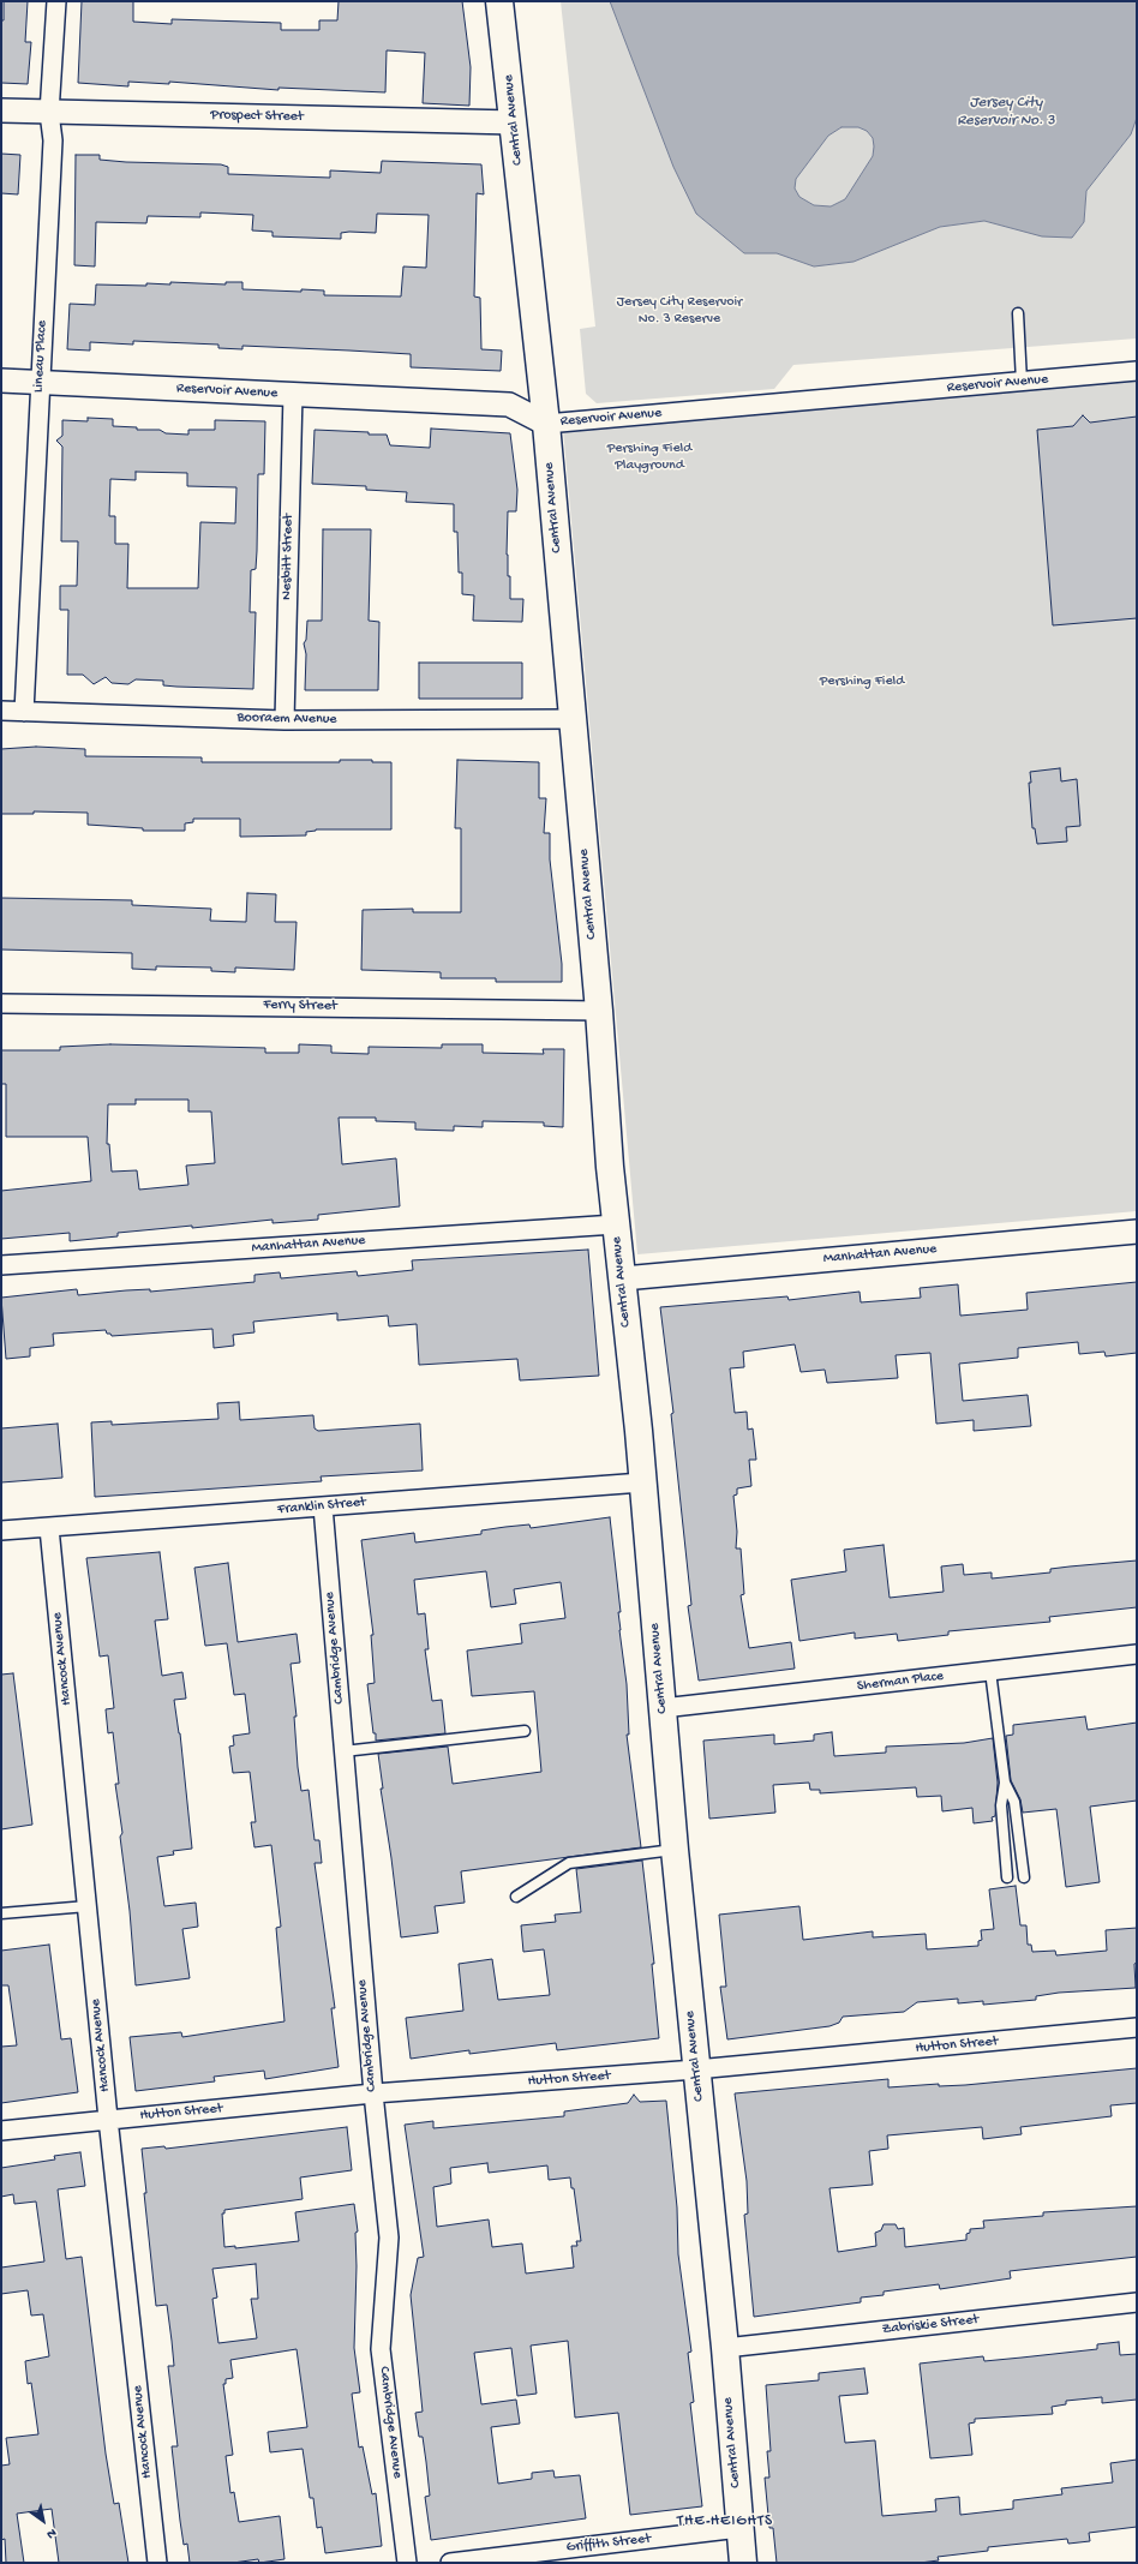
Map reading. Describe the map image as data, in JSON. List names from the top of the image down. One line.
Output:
{"streets":{"main road":["Central Avenue"],"street":["Prospect Street","Lineau Place","Reservoir Avenue","Nesbitt Street","Booraem Avenue","Ferry Street","Manhattan Avenue","Franklin Street","Cambridge Avenue","Hancock Avenue","Sherman Place","Hutton Street","Zabriskie Street","Griffith Street"]},"crossings":[["Prospect Street","Central Avenue"],["Prospect Street","Lineau Place"],["Central Avenue","Reservoir Avenue"],["Central Avenue","Booraem Avenue"],["Central Avenue","Ferry Street"],["Central Avenue","Manhattan Avenue"],["Central Avenue","Franklin Street"],["Central Avenue","Sherman Place"],["Central Avenue","Hutton Street"],["Central Avenue","Zabriskie Street"],["Central Avenue","Griffith Street"],["Lineau Place","Reservoir Avenue"],["Lineau Place","Booraem Avenue"],["Reservoir Avenue","Nesbitt Street"],["Nesbitt Street","Booraem Avenue"],["Franklin Street","Cambridge Avenue"],["Franklin Street","Hancock Avenue"],["Cambridge Avenue","Hutton Street"],["Hancock Avenue","Hutton Street"]],"districts":["THE HEIGHTS"],"water":["Jersey City Reservoir No. 3"],"parks":["Jersey City Reservoir No. 3 Reserve","Pershing Field Playground","Pershing Field"],"north":"bottom right"}
